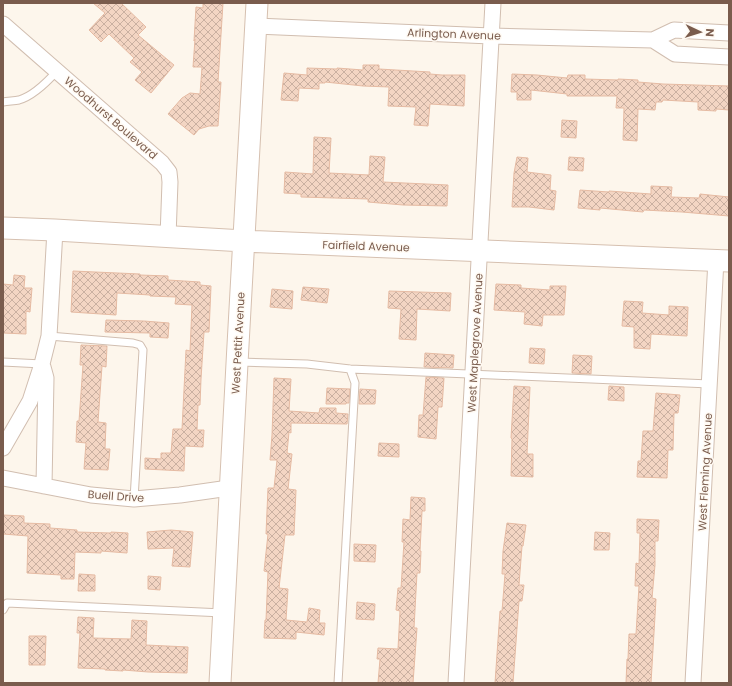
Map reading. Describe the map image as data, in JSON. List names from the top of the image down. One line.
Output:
{"streets":{"main road":["Fairfield Avenue","West Pettit Avenue"],"street":["Arlington Avenue","Woodhurst Boulevard","West Maplegrove Avenue","West Fleming Avenue","Buell Drive"]},"crossings":[["Arlington Avenue","West Pettit Avenue"],["Arlington Avenue","West Maplegrove Avenue"],["Woodhurst Boulevard","Fairfield Avenue"],["Fairfield Avenue","West Pettit Avenue"],["Fairfield Avenue","West Maplegrove Avenue"],["Fairfield Avenue","West Fleming Avenue"],["West Pettit Avenue","Buell Drive"]],"north":"right"}
